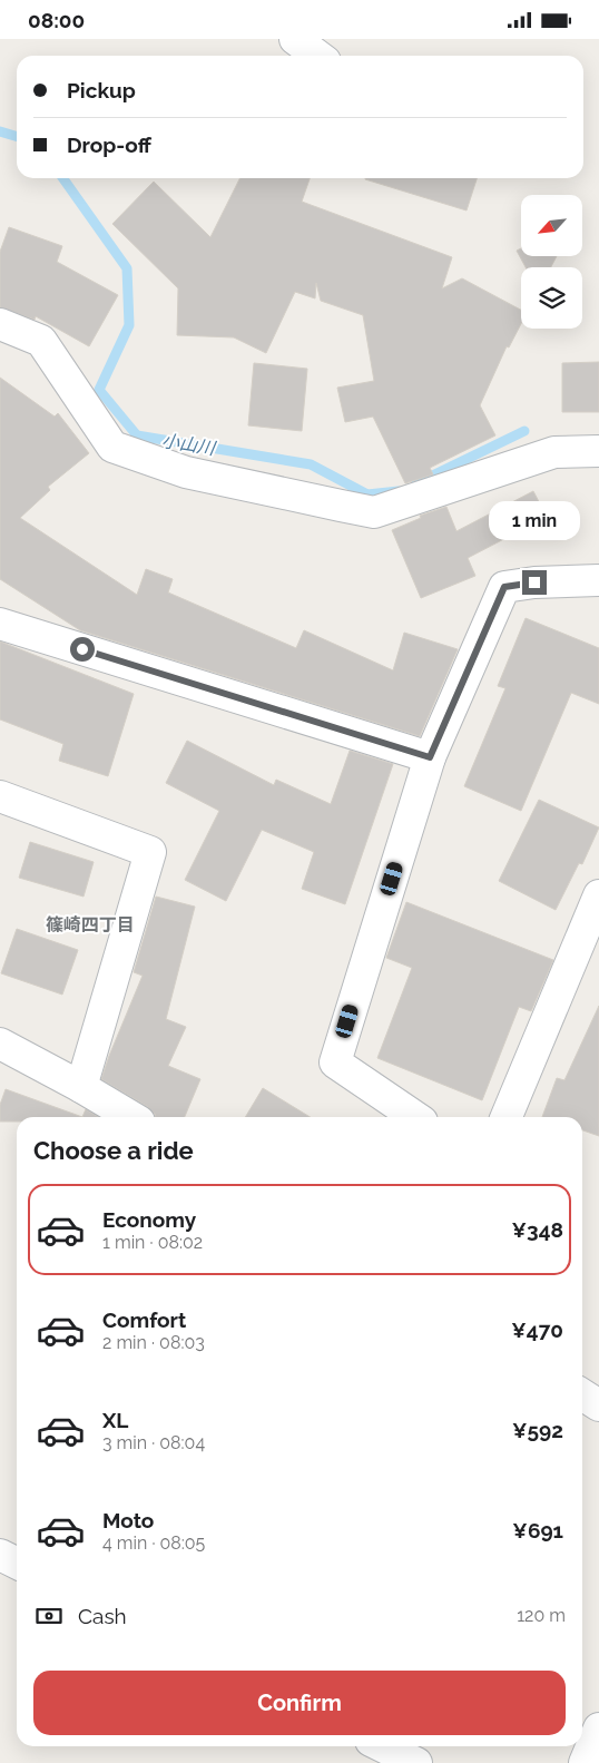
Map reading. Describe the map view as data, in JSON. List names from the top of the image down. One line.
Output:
{"districts":["篠崎四丁目"],"water":["小山川"],"north":"bottom left","page":{"status":"08:00","banner":["Pickup","Drop-off"],"bubble":"1 min","heading":"Choose a ride","list":[{"name":"Economy","note":"1 min · 08:02","value":"¥348"},{"name":"Comfort","note":"2 min · 08:03","value":"¥470"},{"name":"XL","note":"3 min · 08:04","value":"¥592"},{"name":"Moto","note":"4 min · 08:05","value":"¥691"}],"pay":["Cash","120 m"],"buttons":"Confirm"}}
